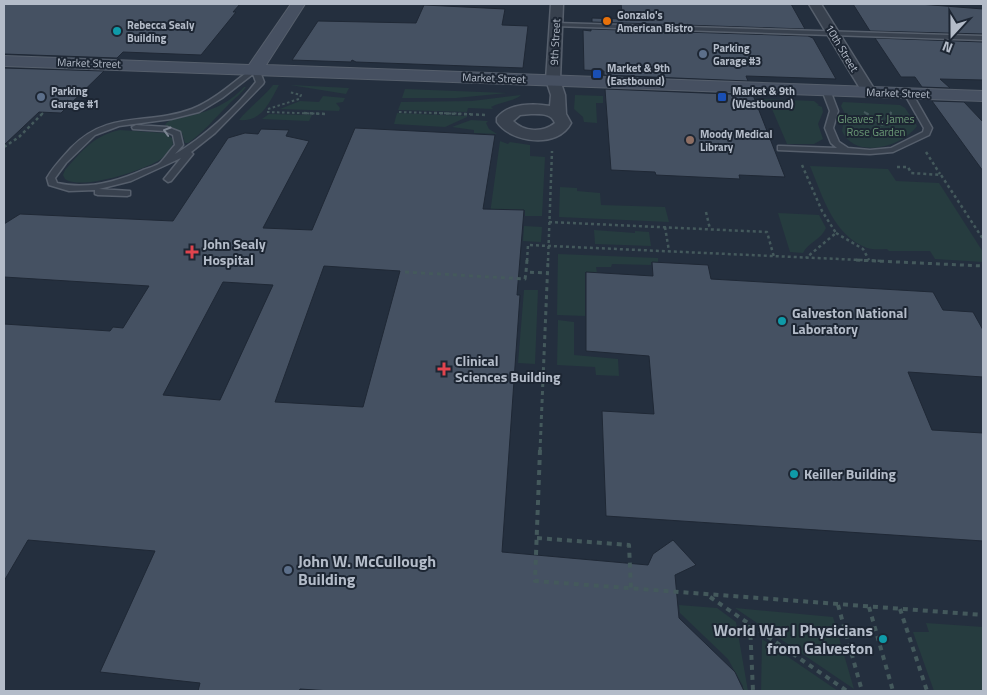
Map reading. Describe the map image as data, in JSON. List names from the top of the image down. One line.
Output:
{"streets":{"main road":["Market Street"],"street":["9th Street","10th Street"]},"crossings":[["9th Street","Market Street"],["10th Street","Market Street"]],"parks":["Gleaves T. James Rose Garden"],"places":{"other":["Gonzalo's American Bistro","Rebecca Sealy Building","Parking Garage #3","Parking Garage #1","Moody Medical Library","Galveston National Laboratory","Keiller Building","John W. McCullough Building","World War I Physicians from Galveston"],"transit":["Market & 9th (Eastbound)","Market & 9th (Westbound)"],"health":["John Sealy Hospital","Clinical Sciences Building"]},"north":"bottom"}
